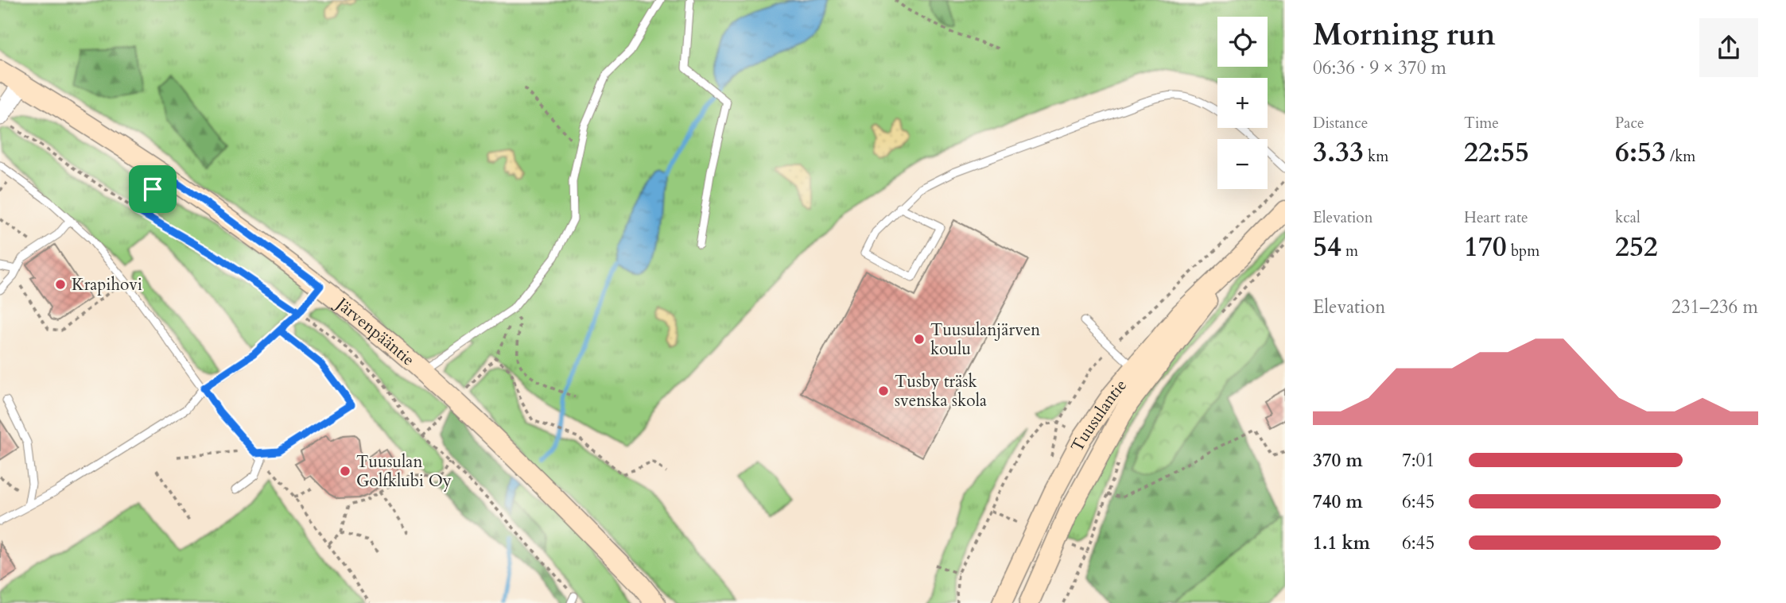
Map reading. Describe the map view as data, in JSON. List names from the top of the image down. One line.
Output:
{"streets":{"main road":["Järvenpääntie","Tuusulantie"]},"places":["Krapihovi","Tuusulanjärven koulu","Tusby träsk svenska skola","Tuusulan Golfklubi Oy"],"page":{"heading":["Morning run","06:36 · 9 × 370 m"],"map_buttons":["+","−"],"stats":[["Distance","3.33 km"],["Time","22:55"],["Pace","6:53 /km"],["Elevation","54 m"],["Heart rate","170 bpm"],["kcal","252"]],"chart":["Elevation","231–236 m"],"list":[{"name":"370 m","note":"7:01"},{"name":"740 m","note":"6:45"},{"name":"1.1 km","note":"6:45"}]}}
